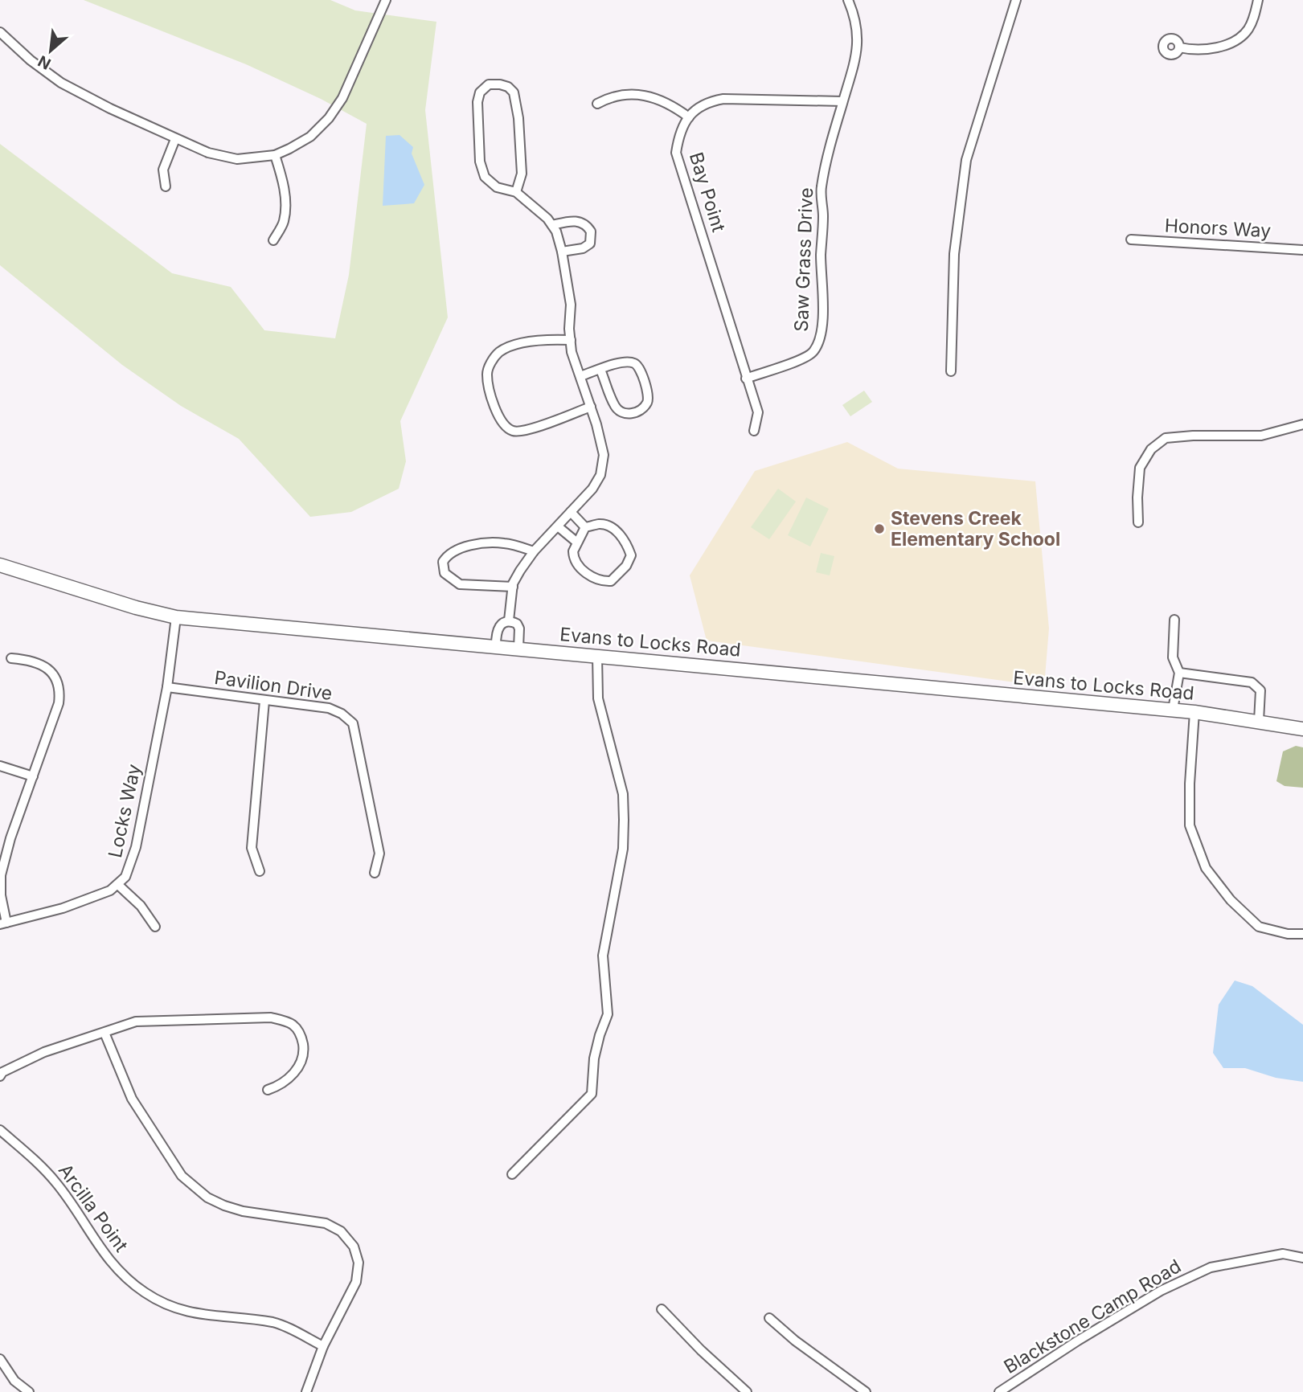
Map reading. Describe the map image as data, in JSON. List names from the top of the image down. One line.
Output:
{"streets":{"street":["Bay Point","Honors Way","Saw Grass Drive","Evans to Locks Road","Pavilion Drive","Locks Way","Arcilla Point","Blackstone Camp Road"]},"crossings":[["Bay Point","Saw Grass Drive"],["Evans to Locks Road","Locks Way"],["Pavilion Drive","Locks Way"]],"places":["Stevens Creek Elementary School"],"north":"bottom left"}
